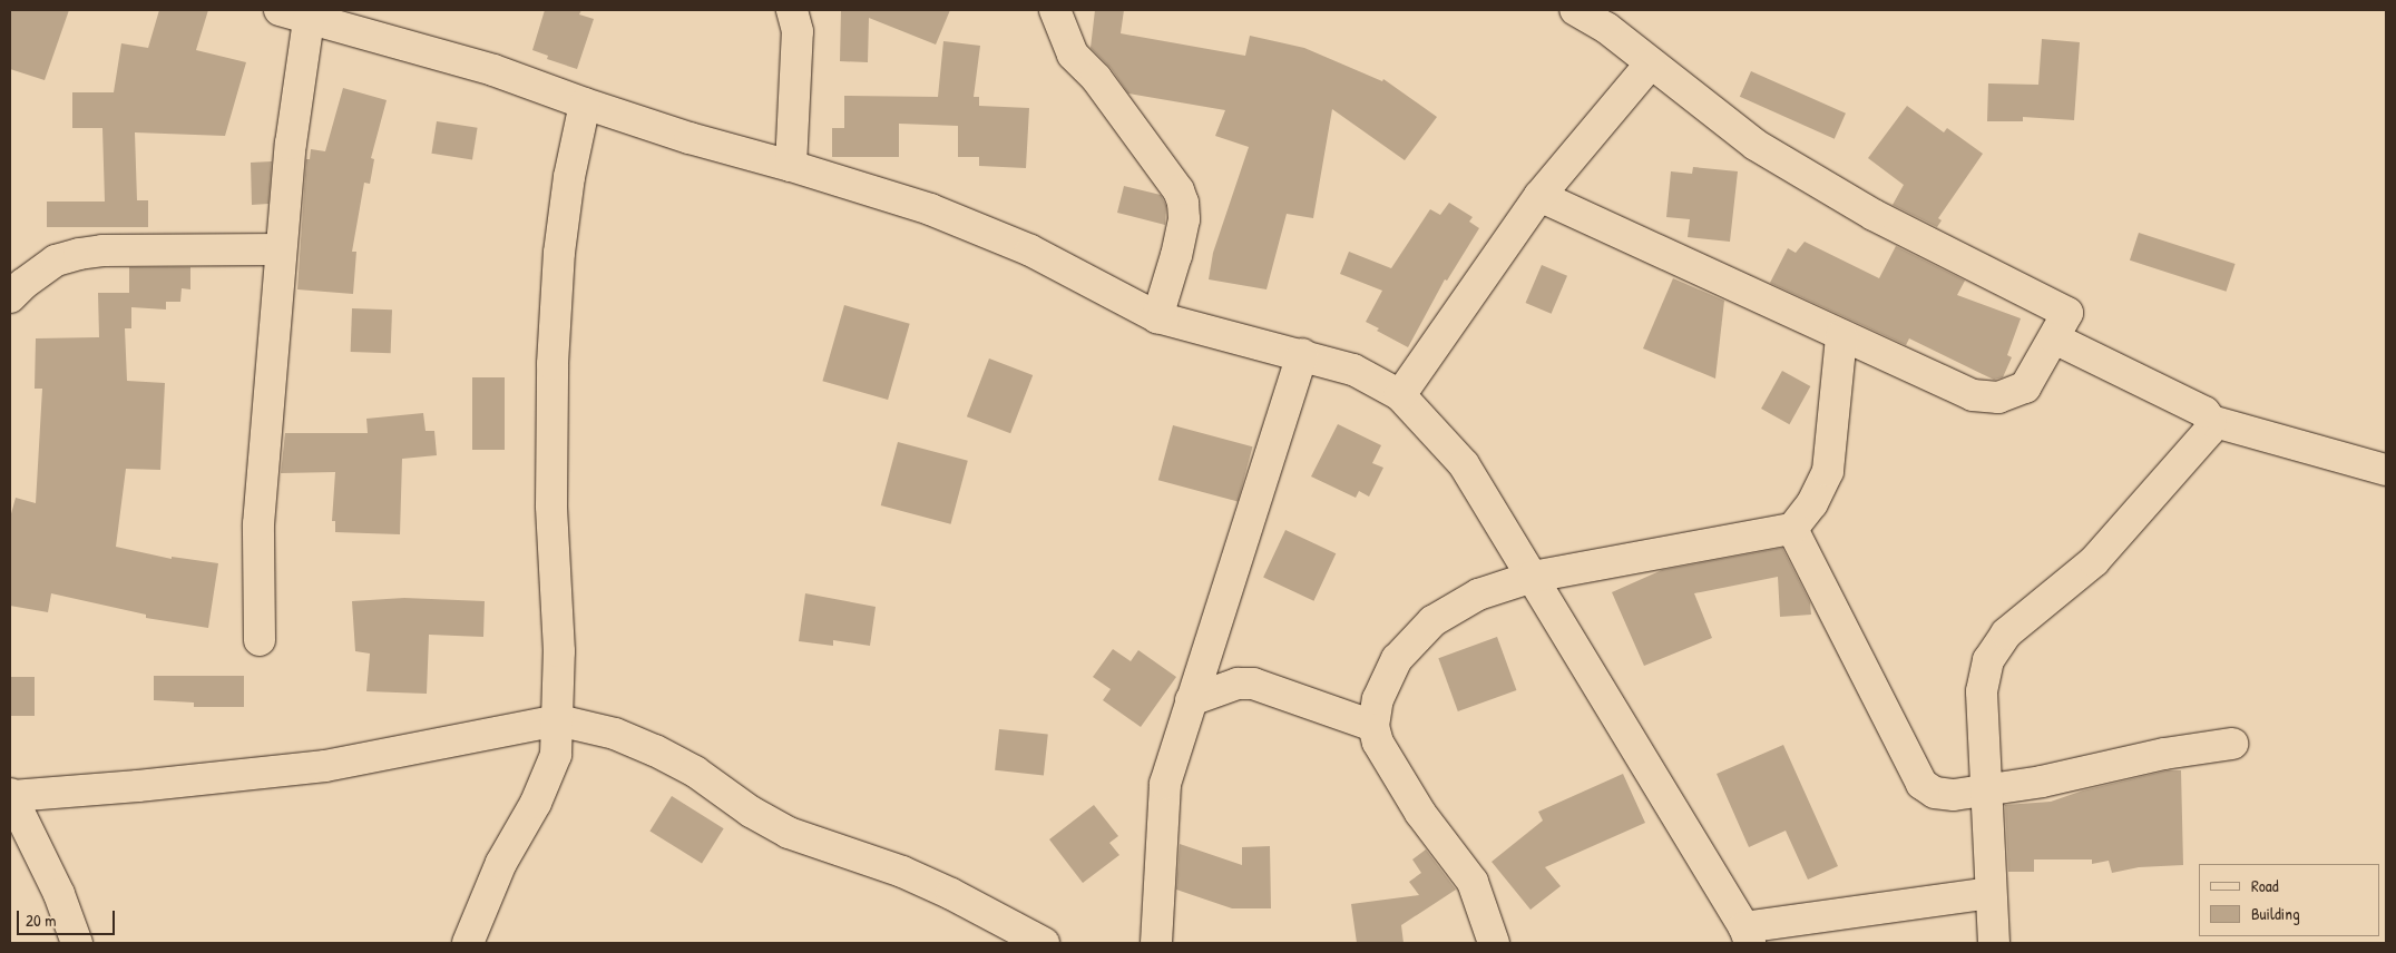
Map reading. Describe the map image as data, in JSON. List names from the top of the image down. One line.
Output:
{"legend":["Road","Building"],"scale_bar":"20 m"}
